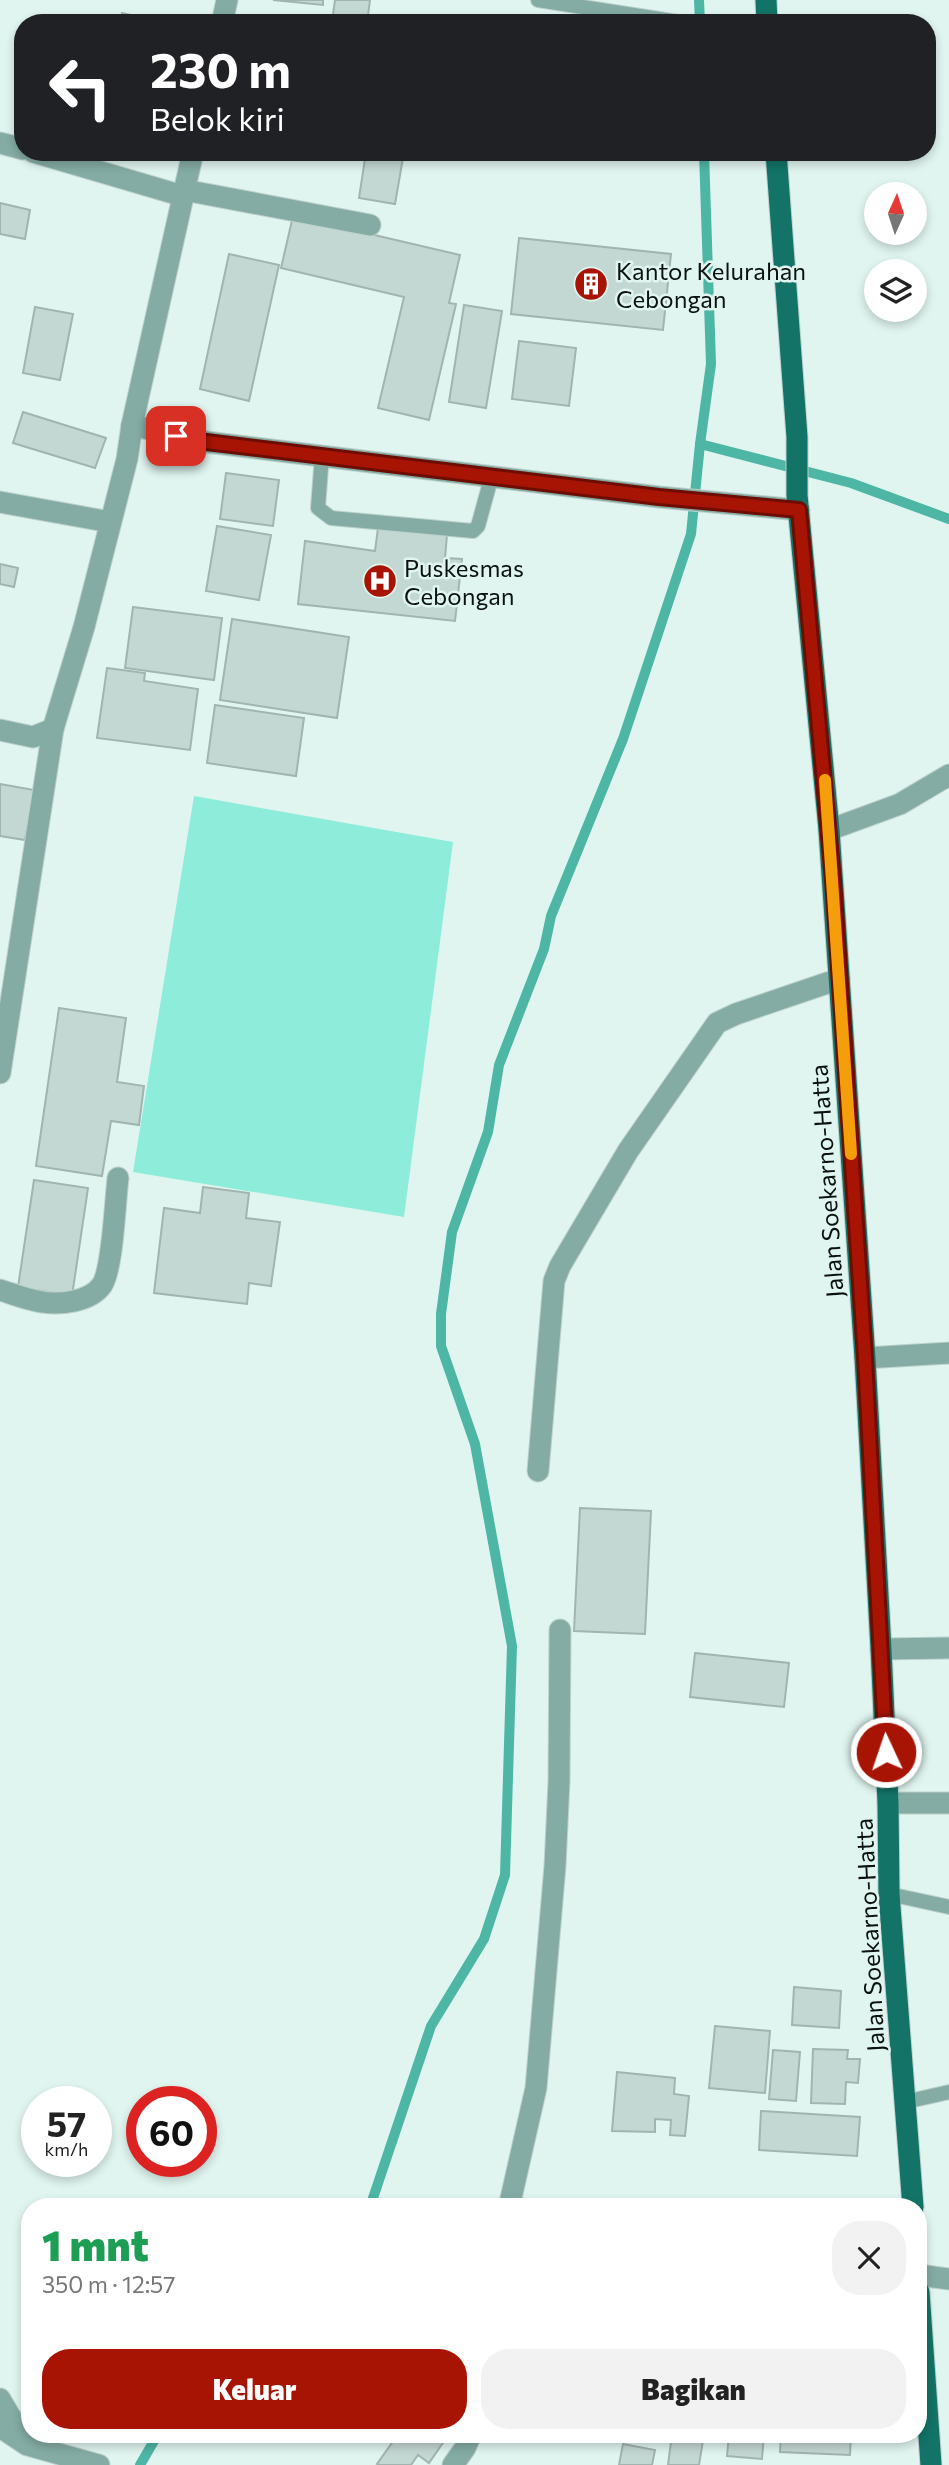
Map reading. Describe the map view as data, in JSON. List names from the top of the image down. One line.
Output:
{"streets":{"main road":["Jalan Soekarno-Hatta"]},"places":{"building":["Kantor Kelurahan Cebongan"],"hospital":["Puskesmas Cebongan"]},"north":"top","page":{"turn":["230 m","Belok kiri"],"speed":"57 km/h","limit":"60","heading":["1 mnt","350 m · 12:57"],"buttons":["Keluar","Bagikan"]}}
